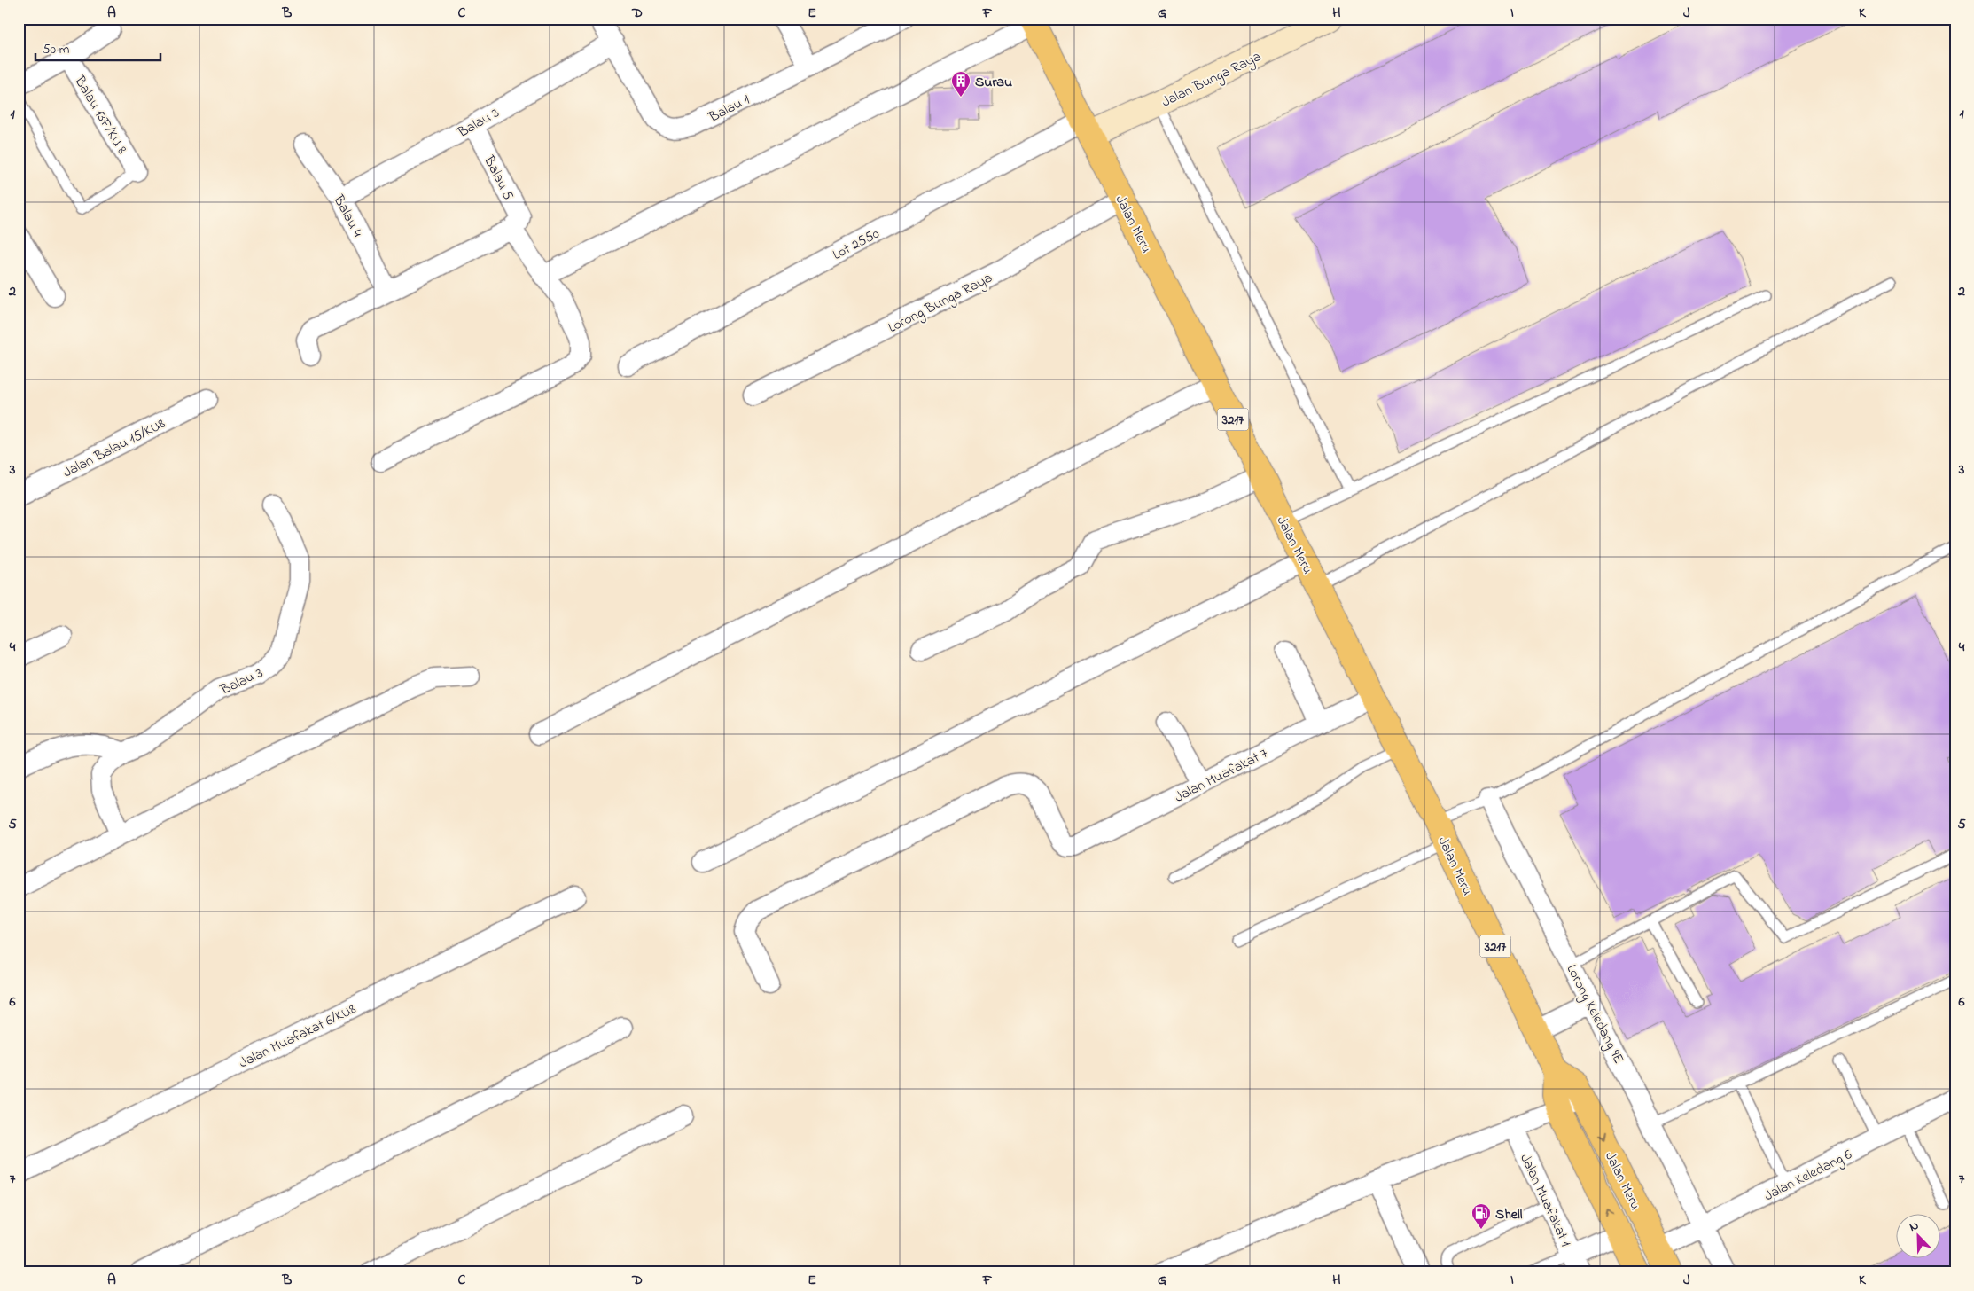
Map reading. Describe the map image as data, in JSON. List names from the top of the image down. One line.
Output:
{"streets":{"main road":["Jalan Meru","3217"],"street":["Jalan Bunga Raya","Balau 1","Balau 13F/KU 8","Balau 3","Balau 5","Balau 4","Lot 2550","Lorong Bunga Raya","Jalan Balau 15/KU8","Jalan Muafakat 7","Lorong Keledang 9E","Jalan Muafakat 6/KU8","Jalan Keledang 6","Jalan Muafakat 1"]},"crossings":[["Jalan Bunga Raya","Jalan Meru"],["Jalan Bunga Raya","Lot 2550"],["Balau 1","Balau 3"],["Balau 3","Balau 5"],["Balau 3","Balau 4"],["Jalan Meru","Lot 2550"],["Jalan Meru","Lorong Bunga Raya"],["Jalan Meru","Jalan Muafakat 7"],["Jalan Meru","Jalan Keledang 6"],["Lorong Keledang 9E","Jalan Keledang 6"]],"places":{"building":["Surau"],"fuel station":["Shell"]},"scale_bar":"50 m","north":"top left","grid":{"columns":["A","B","C","D","E","F","G","H","I","J","K"],"rows":["1","2","3","4","5","6","7"]}}
